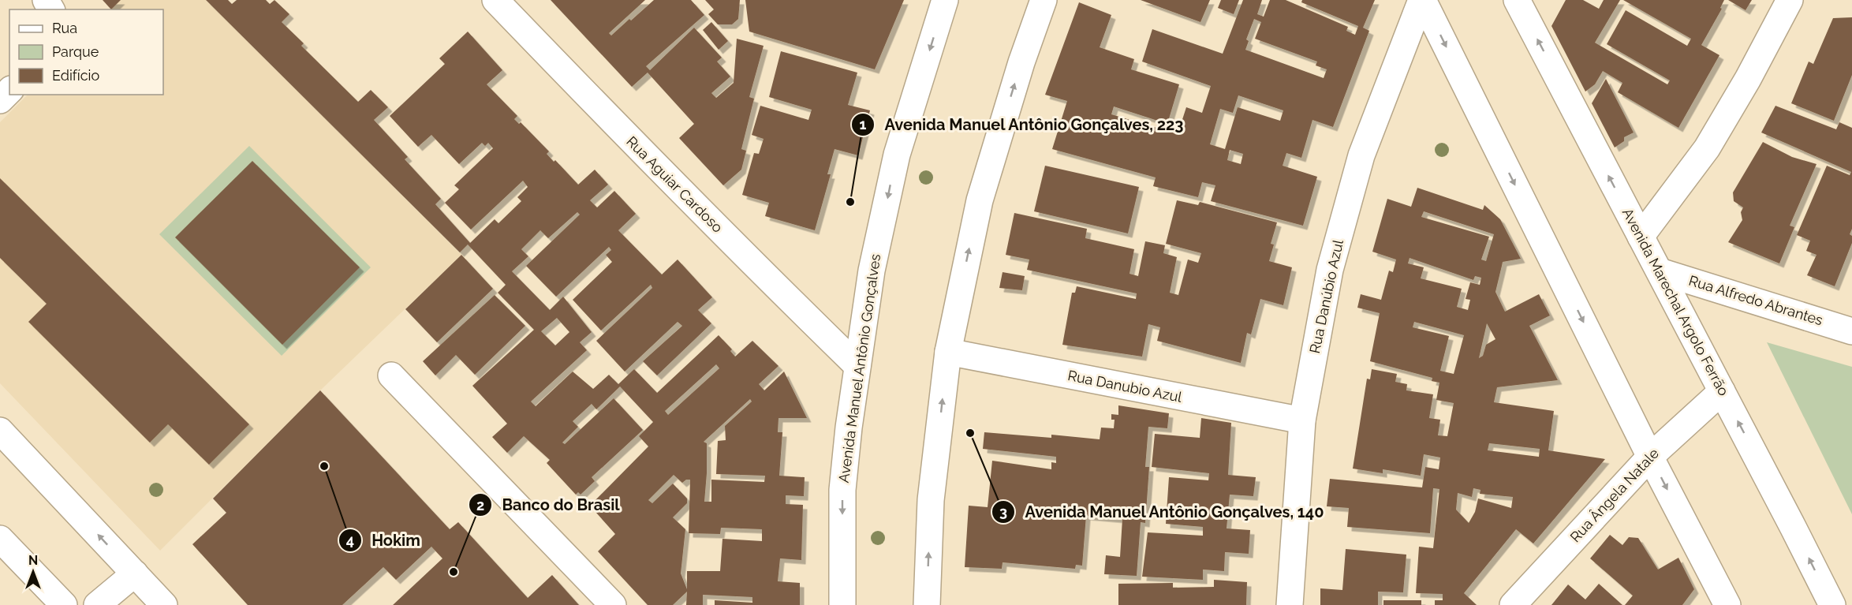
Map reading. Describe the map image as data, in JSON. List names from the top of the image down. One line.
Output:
{"streets":{"street":["Rua Aguiar Cardoso","Rua Danúbio Azul","Rua Alfredo Abrantes","Avenida Marechal Argolo Ferrão","Avenida Manuel Antônio Gonçalves","Rua Danubio Azul","Rua Ângela Natale"]},"crossings":[["Rua Aguiar Cardoso","Avenida Manuel Antônio Gonçalves"],["Rua Danúbio Azul","Rua Danubio Azul"],["Rua Alfredo Abrantes","Avenida Marechal Argolo Ferrão"],["Avenida Marechal Argolo Ferrão","Rua Ângela Natale"]],"places":["Avenida Manuel Antônio Gonçalves, 223","Avenida Manuel Antônio Gonçalves, 140","Hokim","Banco do Brasil"],"legend":["Rua","Parque","Edifício"],"north":"top"}
